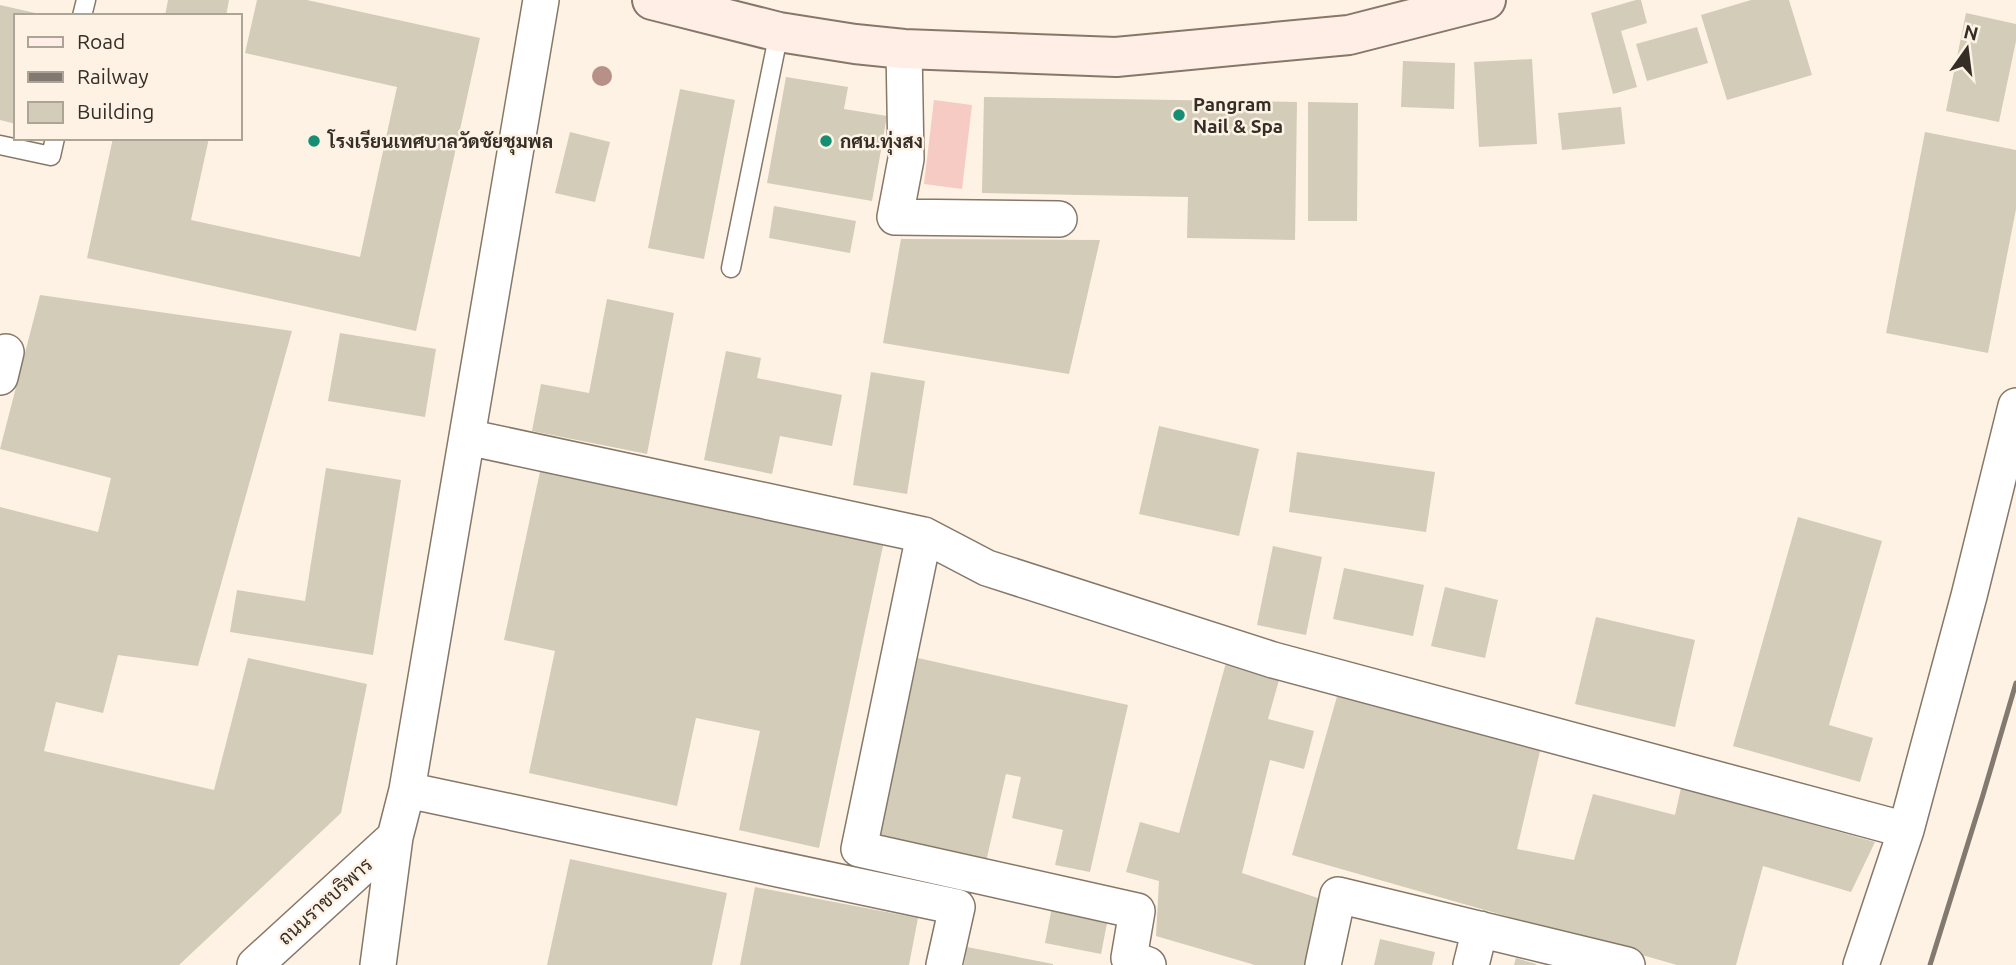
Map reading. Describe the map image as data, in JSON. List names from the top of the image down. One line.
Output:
{"streets":{"street":["ถนนราชบริพาร"]},"places":["Pangram Nail & Spa","โรงเรียนเทศบาลวัดชัยชุมพล","กศน.ทุ่งสง"],"legend":["Road","Railway","Building"],"north":"top"}
